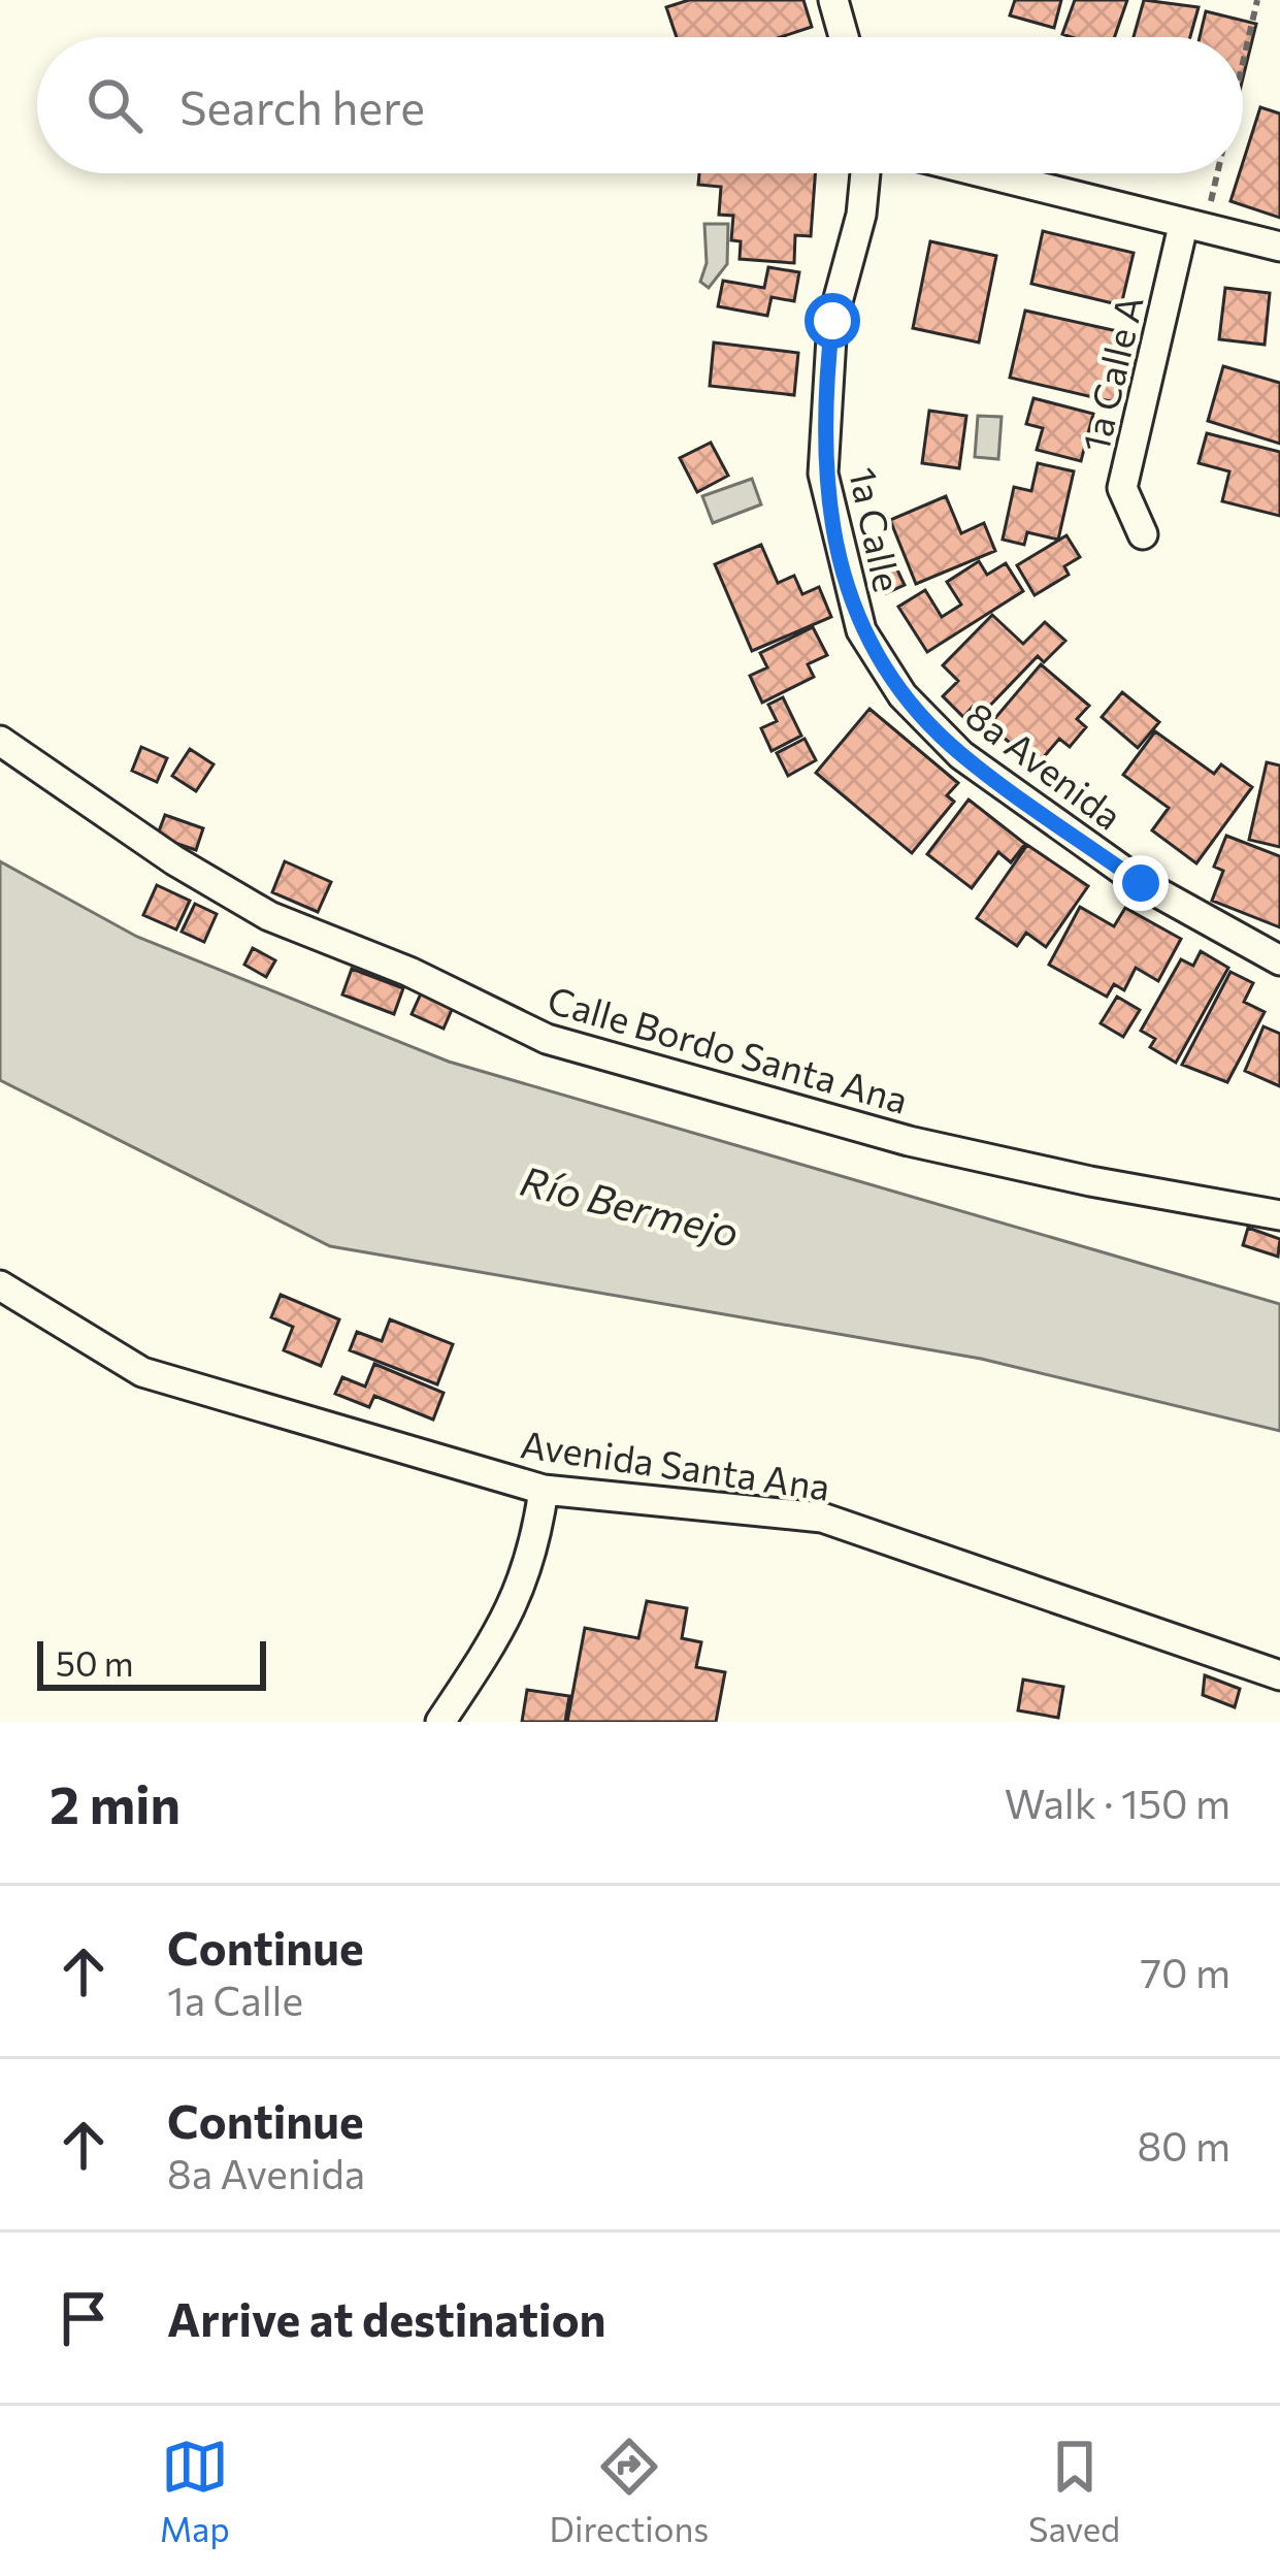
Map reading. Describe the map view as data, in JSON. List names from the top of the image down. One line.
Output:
{"streets":{"street":["1a Calle A","1a Calle","8a Avenida","Calle Bordo Santa Ana","Avenida Santa Ana"]},"crossings":[["1a Calle","8a Avenida"]],"water":["Río Bermejo"],"scale_bar":"50 m","page":{"search":"Search here","scale":"50 m","heading":["2 min","Walk · 150 m"],"list":[["Continue","1a Calle","70 m"],["Continue","8a Avenida","80 m"],"Arrive at destination"],"nav":["Map","Directions","Saved"]}}
